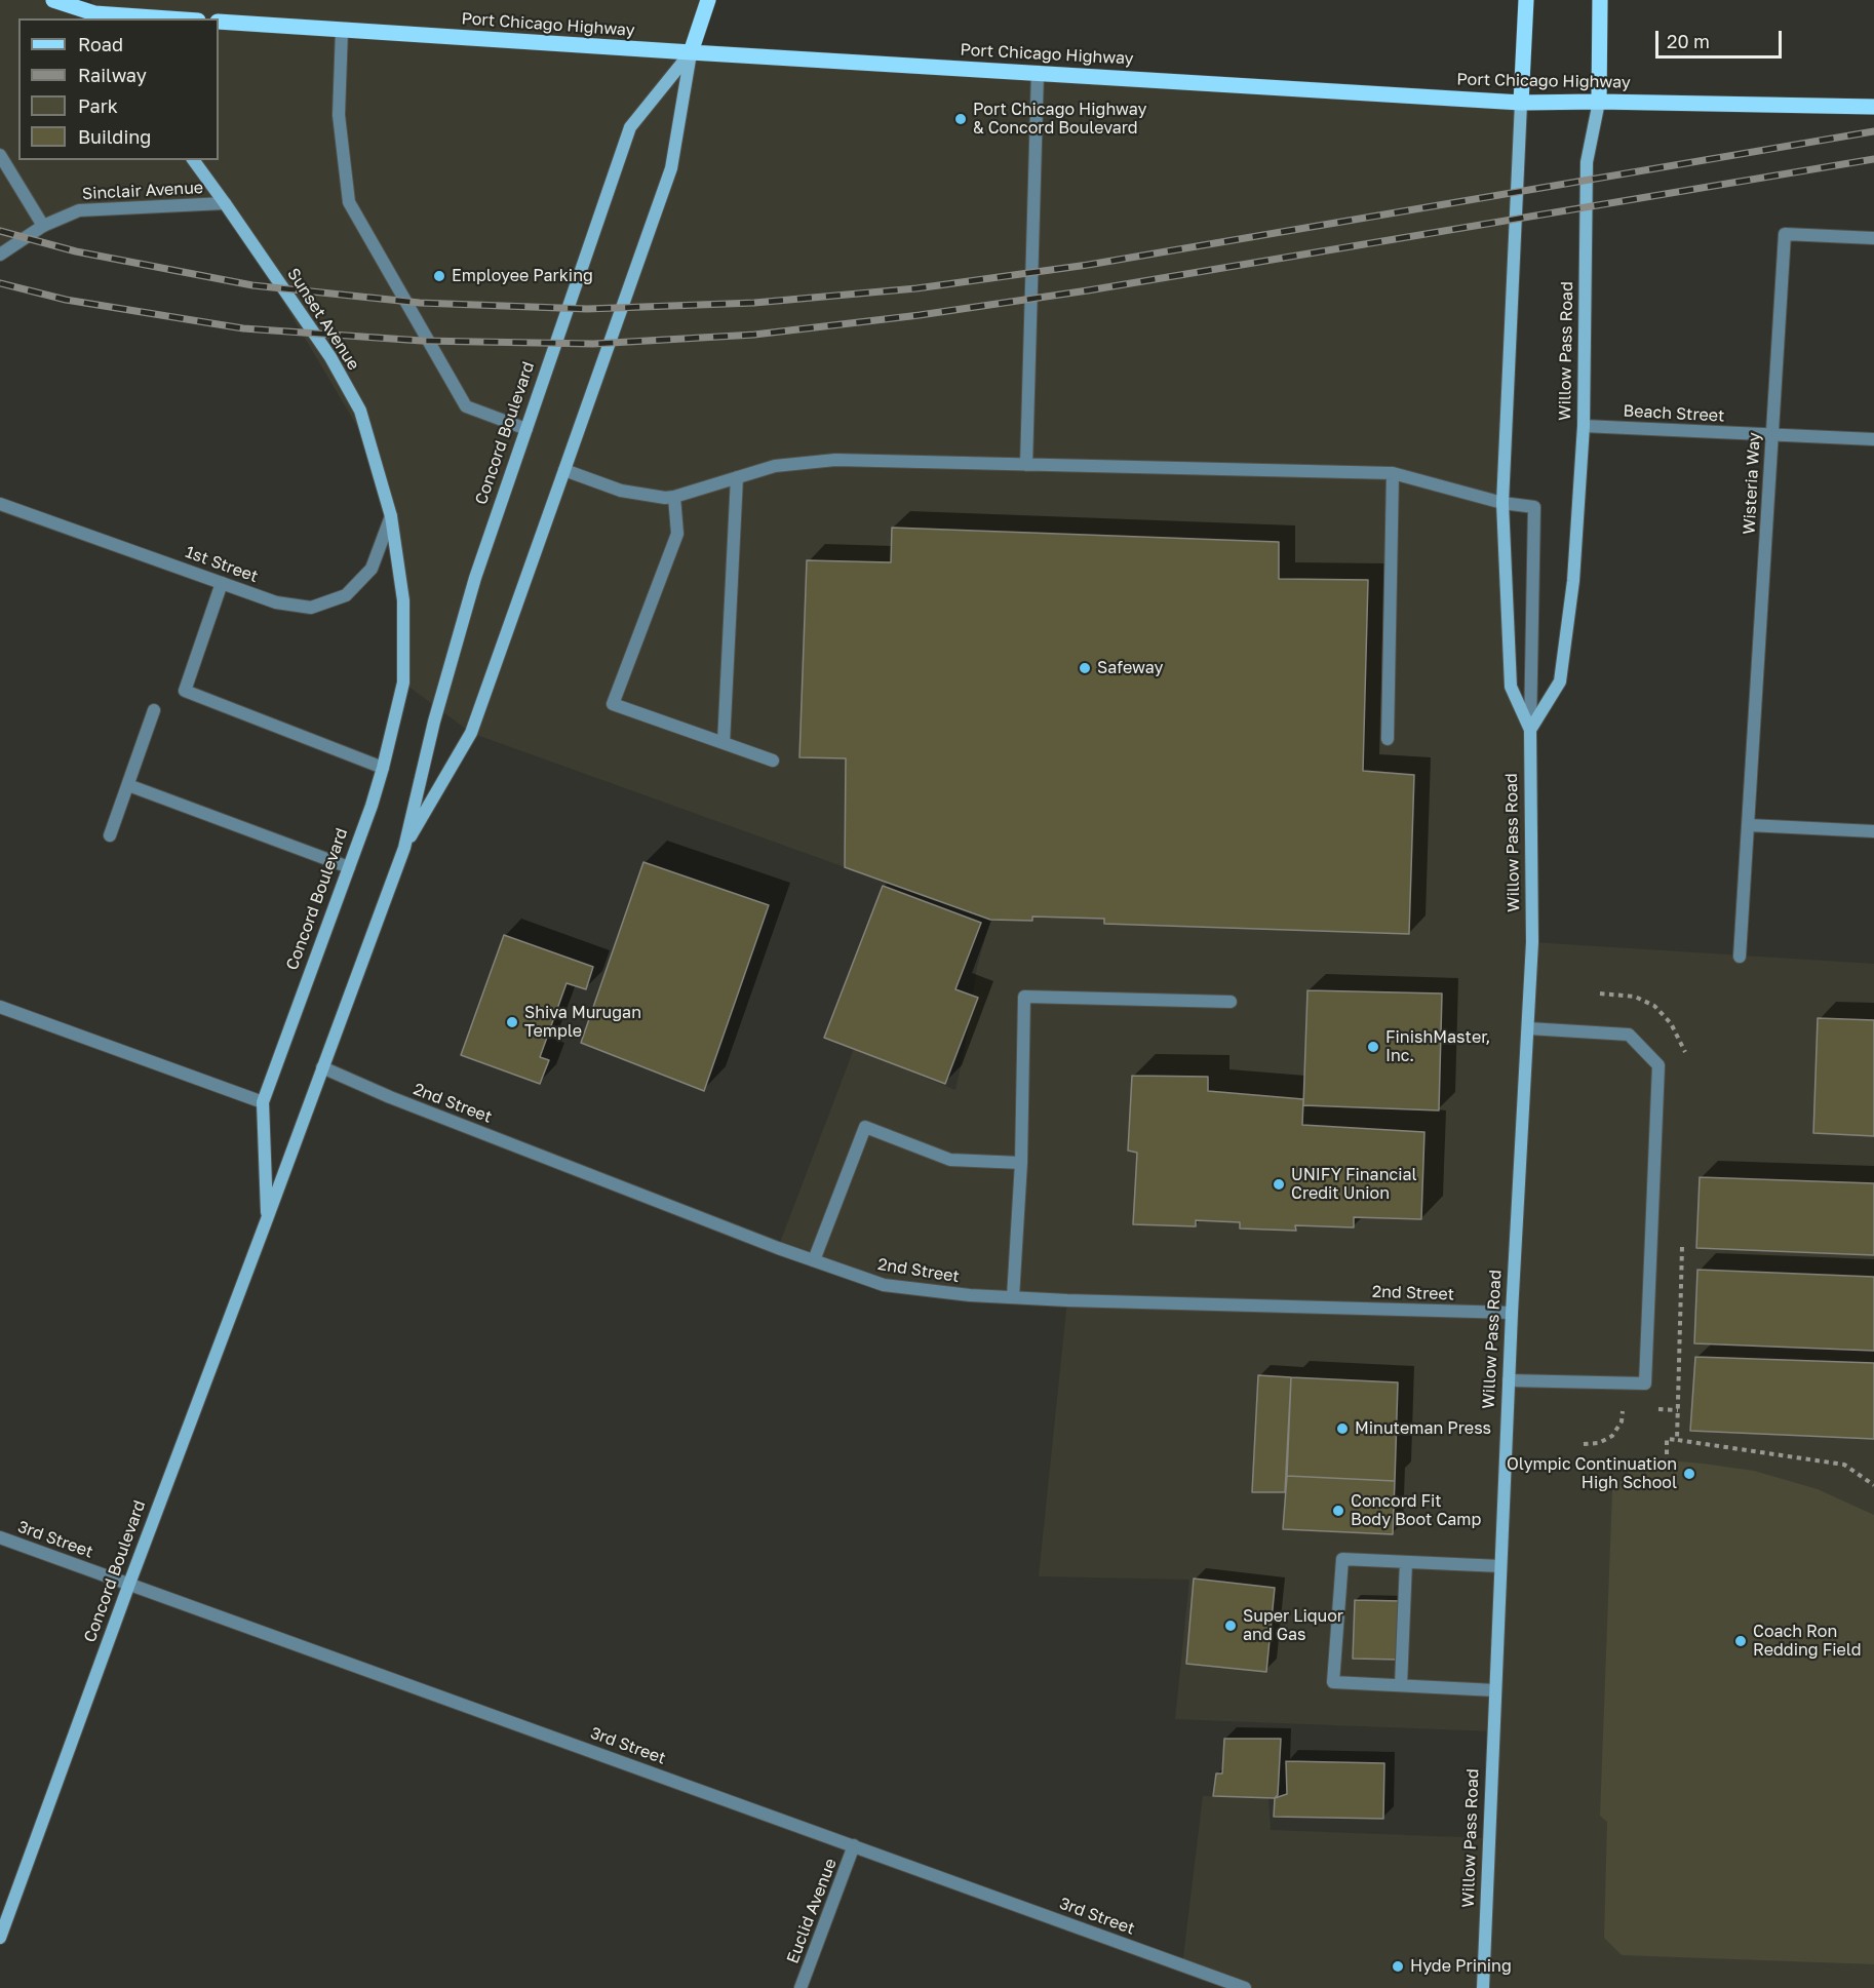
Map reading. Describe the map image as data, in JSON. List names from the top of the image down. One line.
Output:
{"streets":{"main road":["Port Chicago Highway","Willow Pass Road","Concord Boulevard"],"street":["Sinclair Avenue","Sunset Avenue","Beach Street","Wisteria Way","1st Street","2nd Street","3rd Street","Euclid Avenue"]},"crossings":[["Port Chicago Highway","Willow Pass Road"],["Port Chicago Highway","Concord Boulevard"],["Sinclair Avenue","Sunset Avenue"],["Sunset Avenue","Concord Boulevard"],["Sunset Avenue","1st Street"],["Willow Pass Road","Beach Street"],["Willow Pass Road","2nd Street"],["Beach Street","Wisteria Way"],["Concord Boulevard","1st Street"],["Concord Boulevard","2nd Street"],["Concord Boulevard","3rd Street"],["3rd Street","Euclid Avenue"]],"places":["Port Chicago Highway & Concord Boulevard","Employee Parking","Safeway","Shiva Murugan Temple","FinishMaster, Inc.","UNIFY Financial Credit Union","Minuteman Press","Olympic Continuation High School","Concord Fit Body Boot Camp","Super Liquor and Gas","Coach Ron Redding Field","Hyde Prining"],"legend":["Road","Railway","Park","Building"],"scale_bar":"20 m"}
